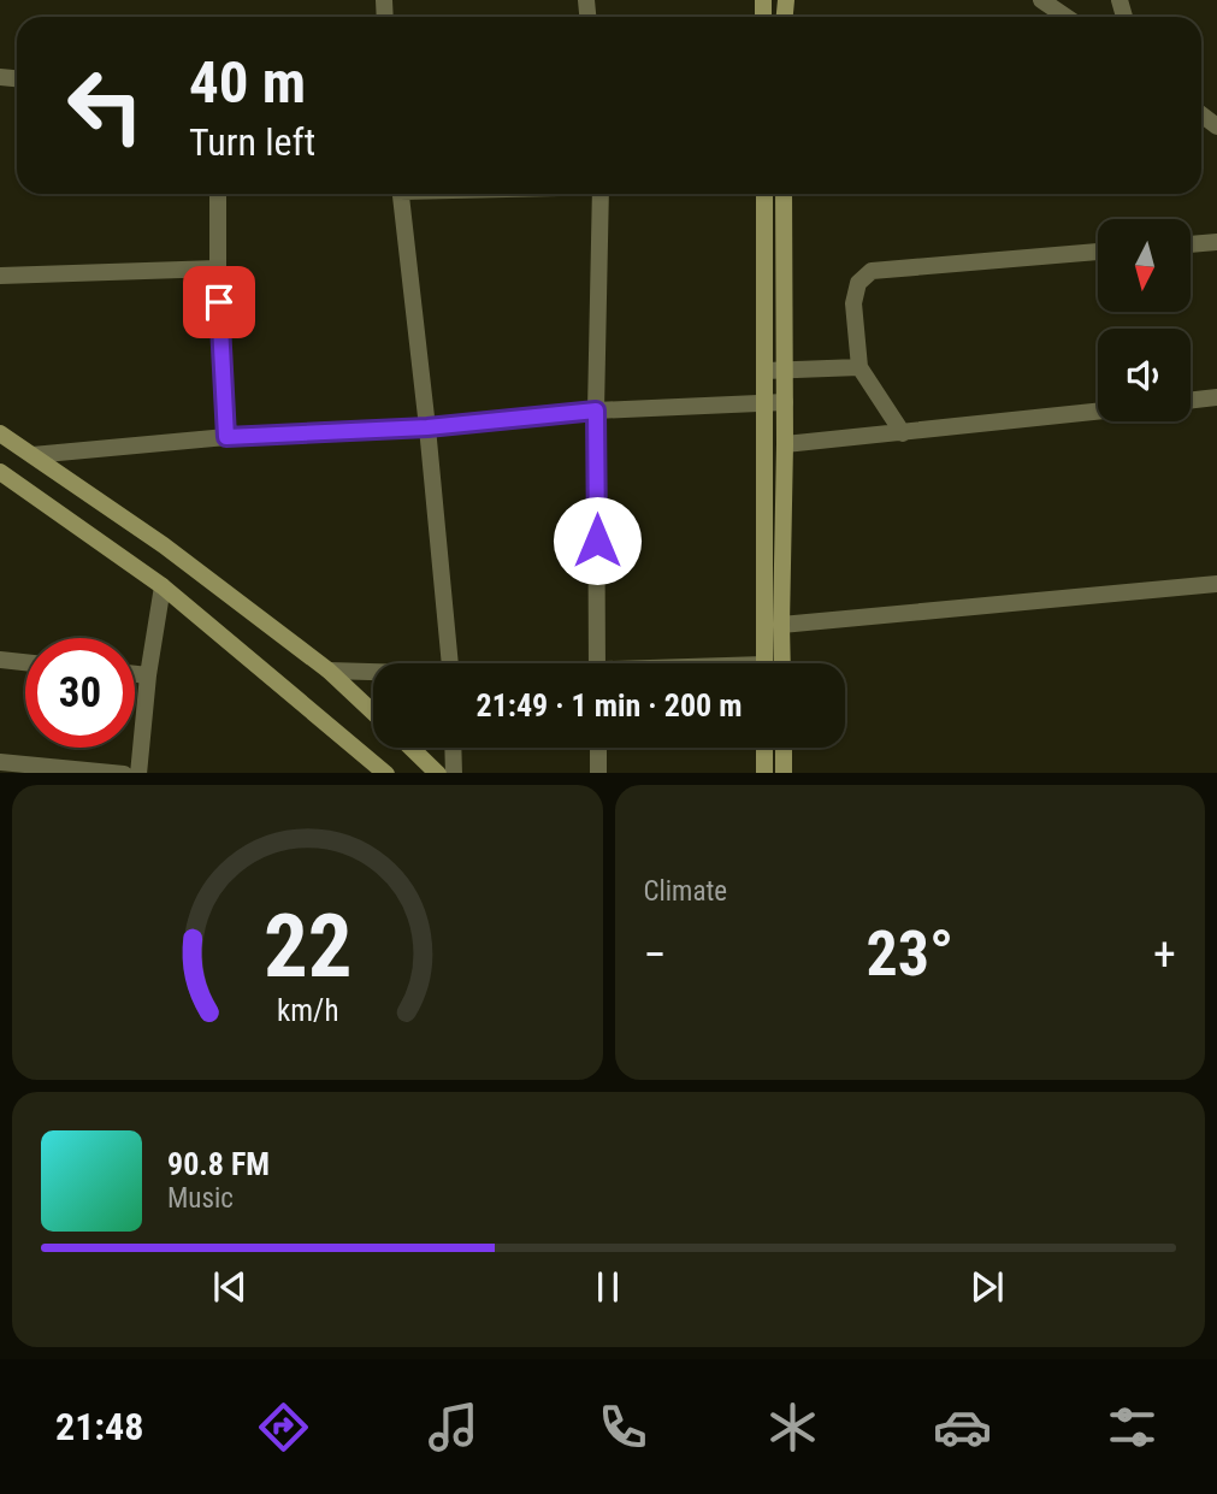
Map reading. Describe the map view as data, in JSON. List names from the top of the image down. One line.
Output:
{"north":"bottom","page":{"turn":["40 m","Turn left"],"limit":"30","trip":"21:49 · 1 min · 200 m","tile":"Climate","heat":["−","23°","+"],"song":["90.8 FM","Music"],"tabs":"21:48","gauge":["22","km/h"]}}
